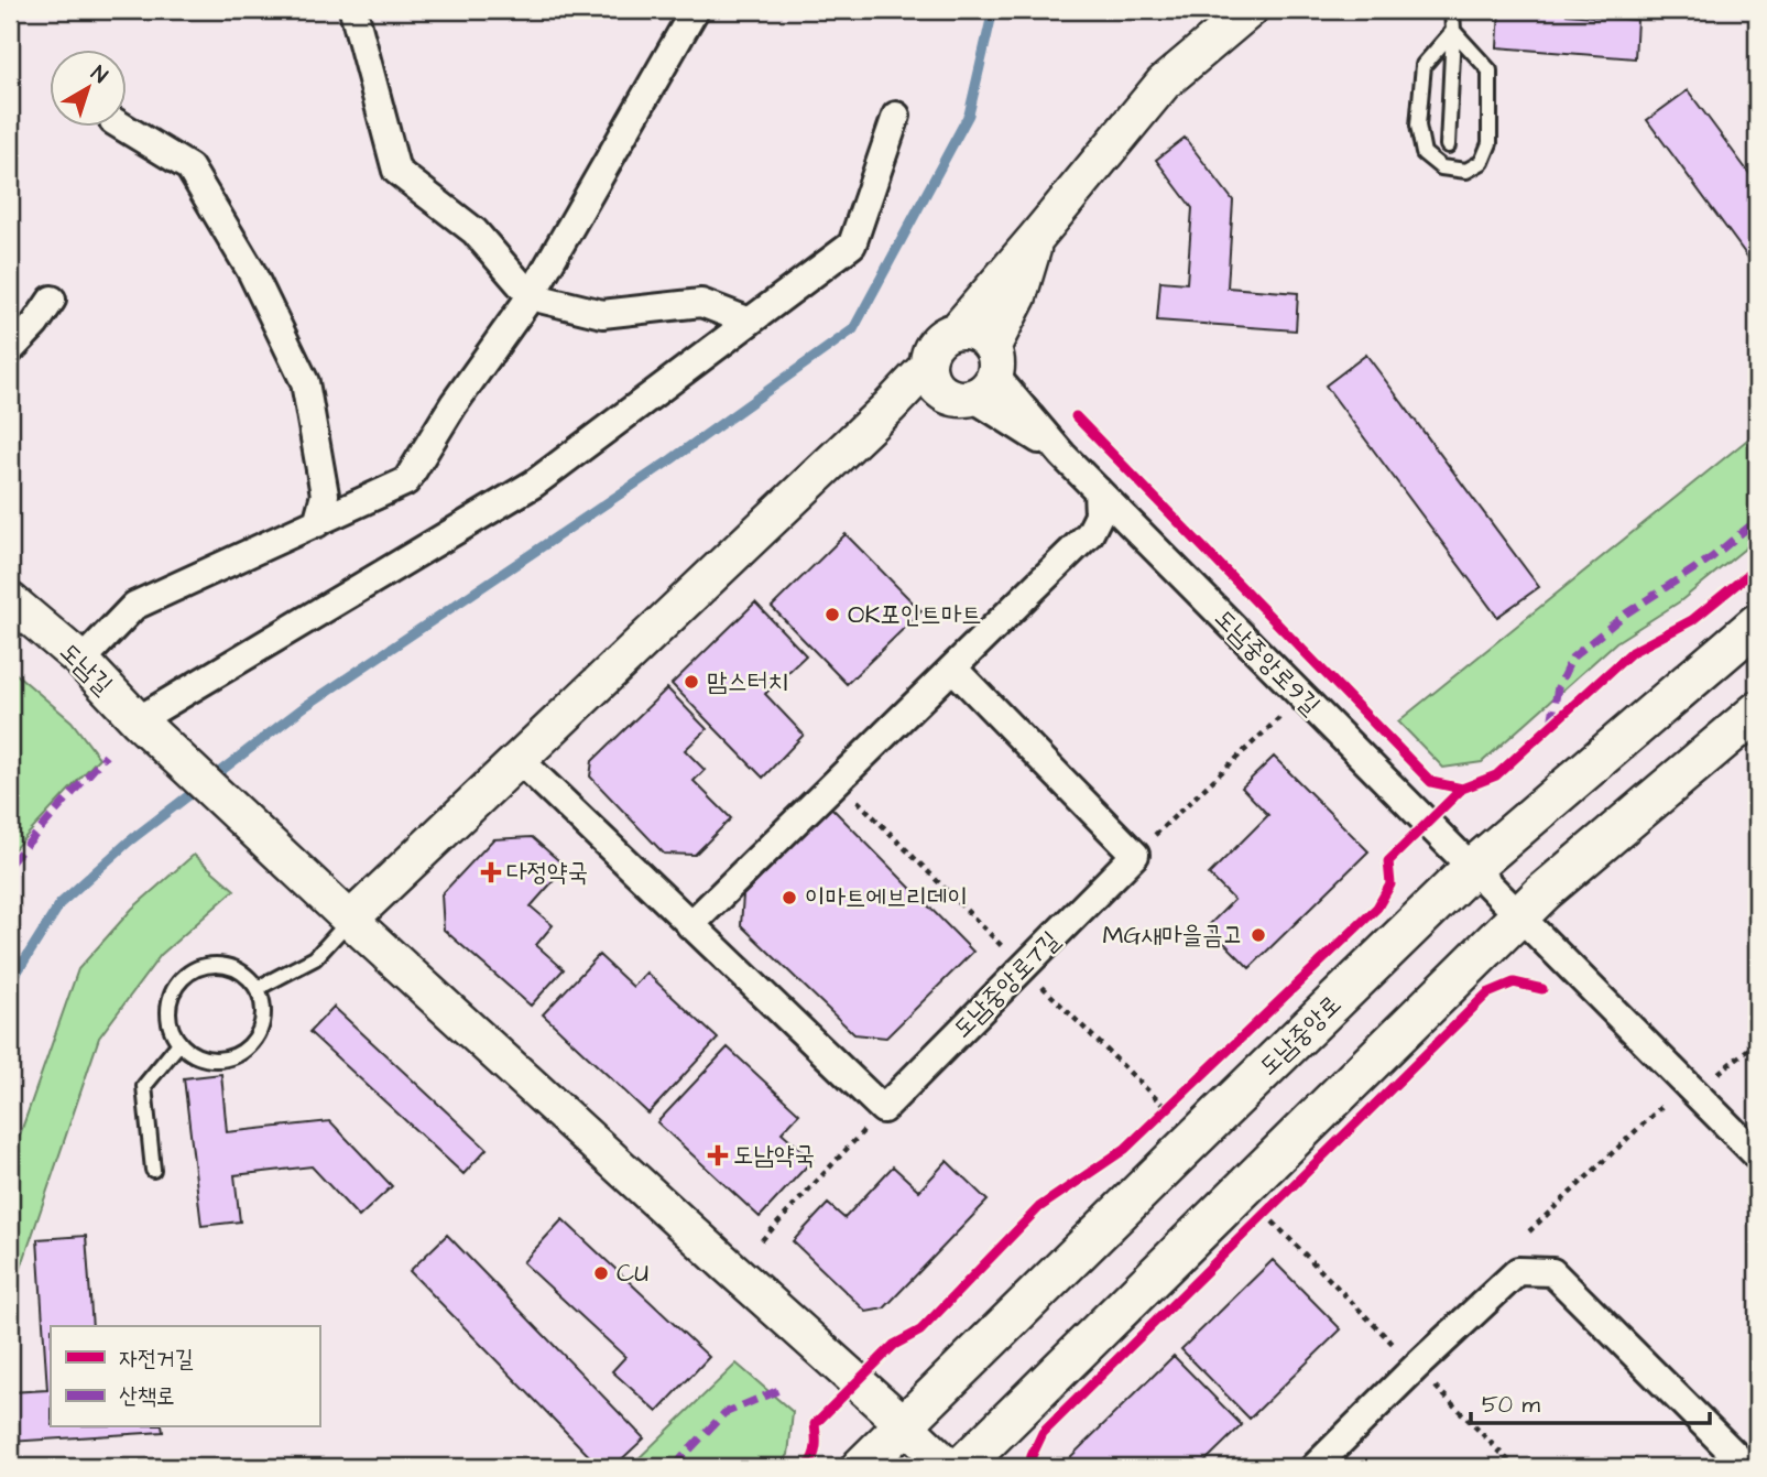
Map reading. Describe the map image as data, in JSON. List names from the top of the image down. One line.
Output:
{"streets":{"main road":["도남중앙로"],"street":["도남중앙로9길","도남길","도남중앙로7길"]},"crossings":[["도남중앙로9길","도남중앙로"],["도남길","도남중앙로"]],"places":{"other":["OK포인트마트","맘스터치","이마트에브리데이","MG새마을금고","CU"],"health":["다정약국","도남약국"]},"legend":["자전거길","산책로"],"scale_bar":"50 m","north":"top right"}
